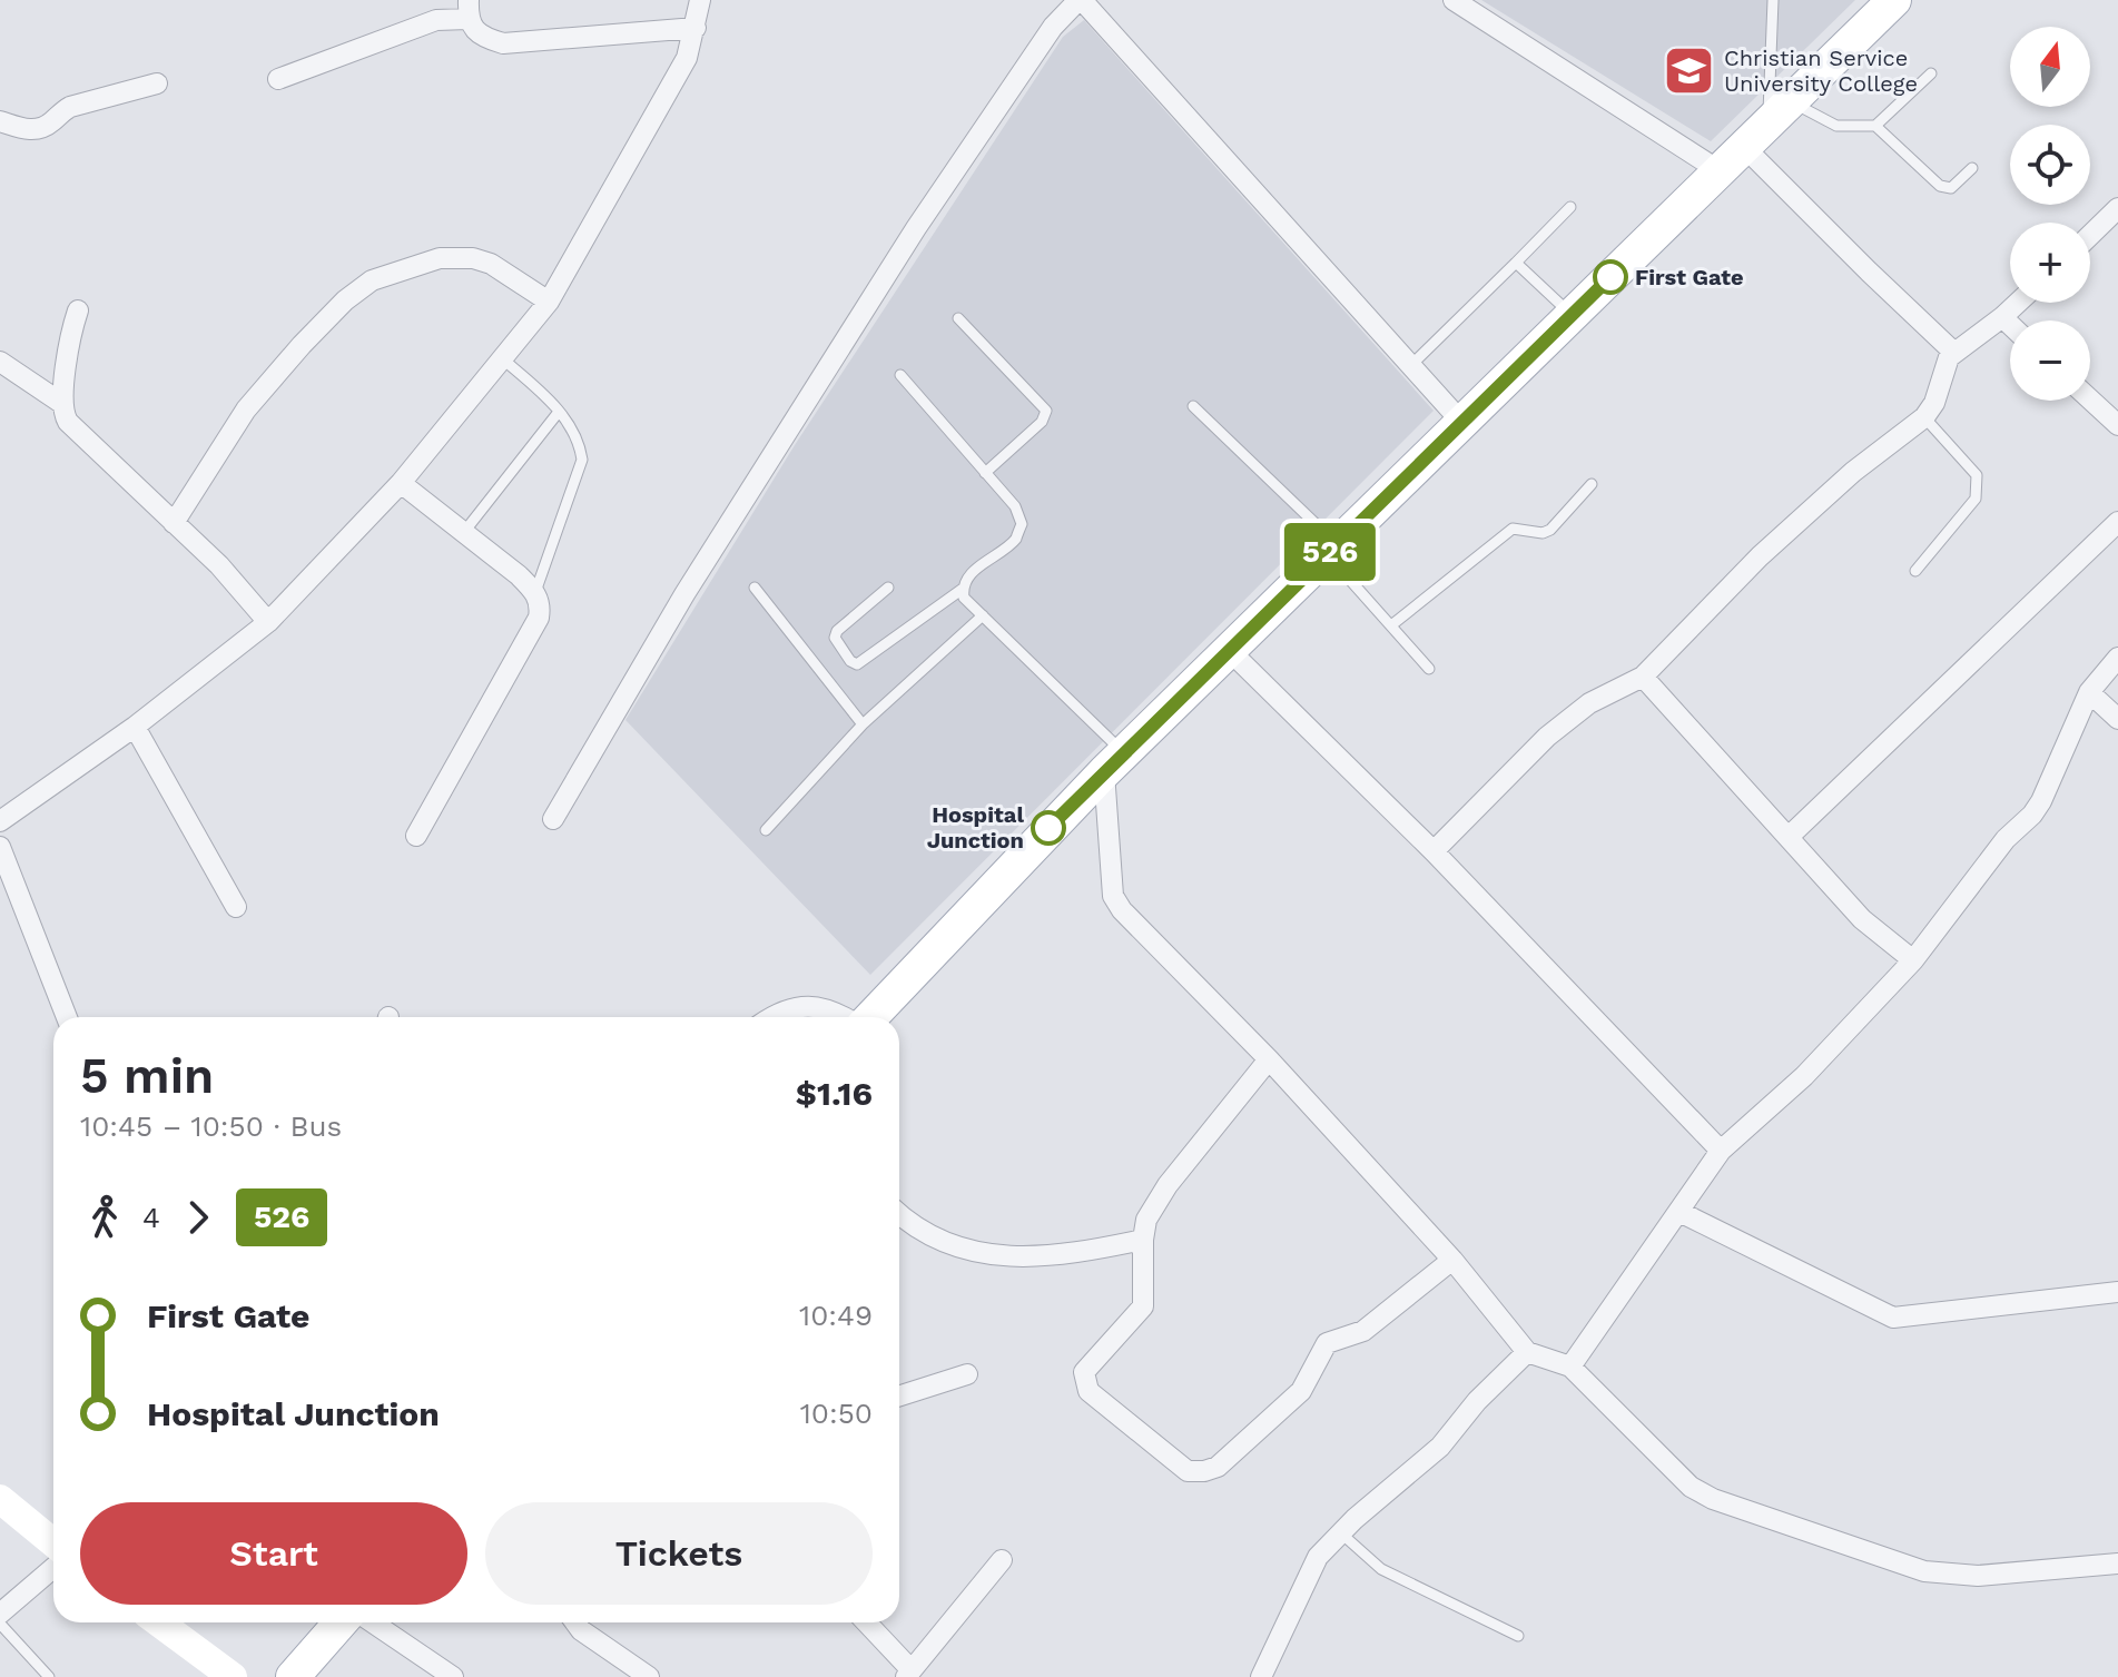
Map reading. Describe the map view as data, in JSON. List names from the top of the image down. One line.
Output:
{"places":{"school or university":["Christian Service University College"],"other":["First Gate","Hospital Junction"]},"lines":["bus line 526"],"north":"top","page":{"on_map":"526","map_buttons":["+","−"],"heading":["5 min","10:45 – 10:50 · Bus","$1.16"],"legs":["4","526"],"list":[{"name":"First Gate","value":"10:49"},{"name":"Hospital Junction","value":"10:50"}],"buttons":["Start","Tickets"]}}
